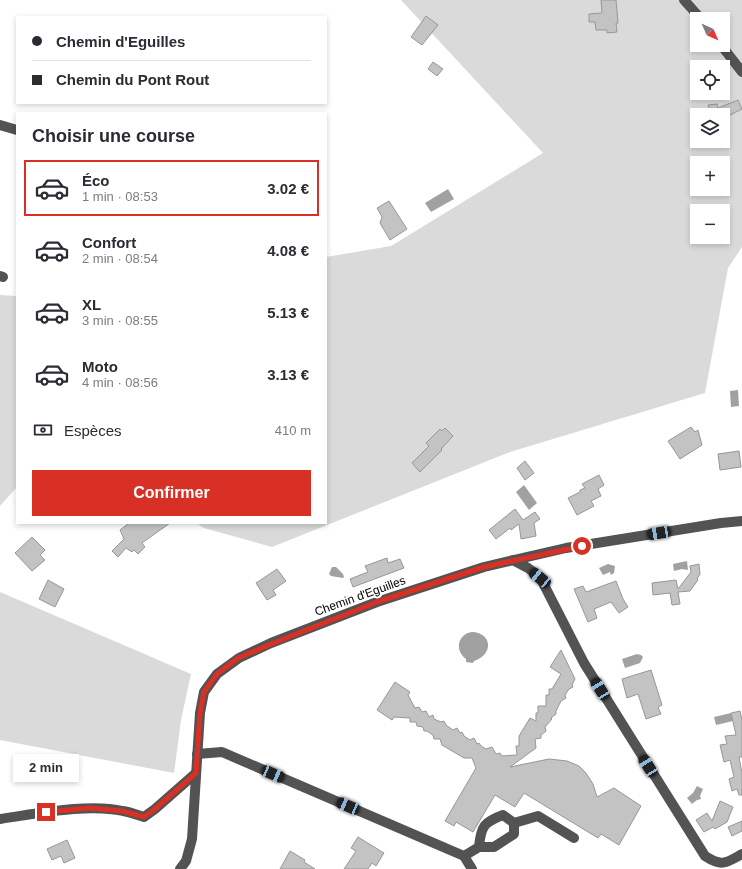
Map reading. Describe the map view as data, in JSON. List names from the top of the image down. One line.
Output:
{"streets":{"street":["Chemin d'Eguilles"]},"north":"bottom right","page":{"map_buttons":["+","−"],"banner":["Chemin d'Eguilles","Chemin du Pont Rout"],"heading":"Choisir une course","list":[{"name":"Éco","note":"1 min · 08:53","value":"3.02 €"},{"name":"Confort","note":"2 min · 08:54","value":"4.08 €"},{"name":"XL","note":"3 min · 08:55","value":"5.13 €"},{"name":"Moto","note":"4 min · 08:56","value":"3.13 €"}],"pay":["Espèces","410 m"],"buttons":"Confirmer","bubble":"2 min"}}
